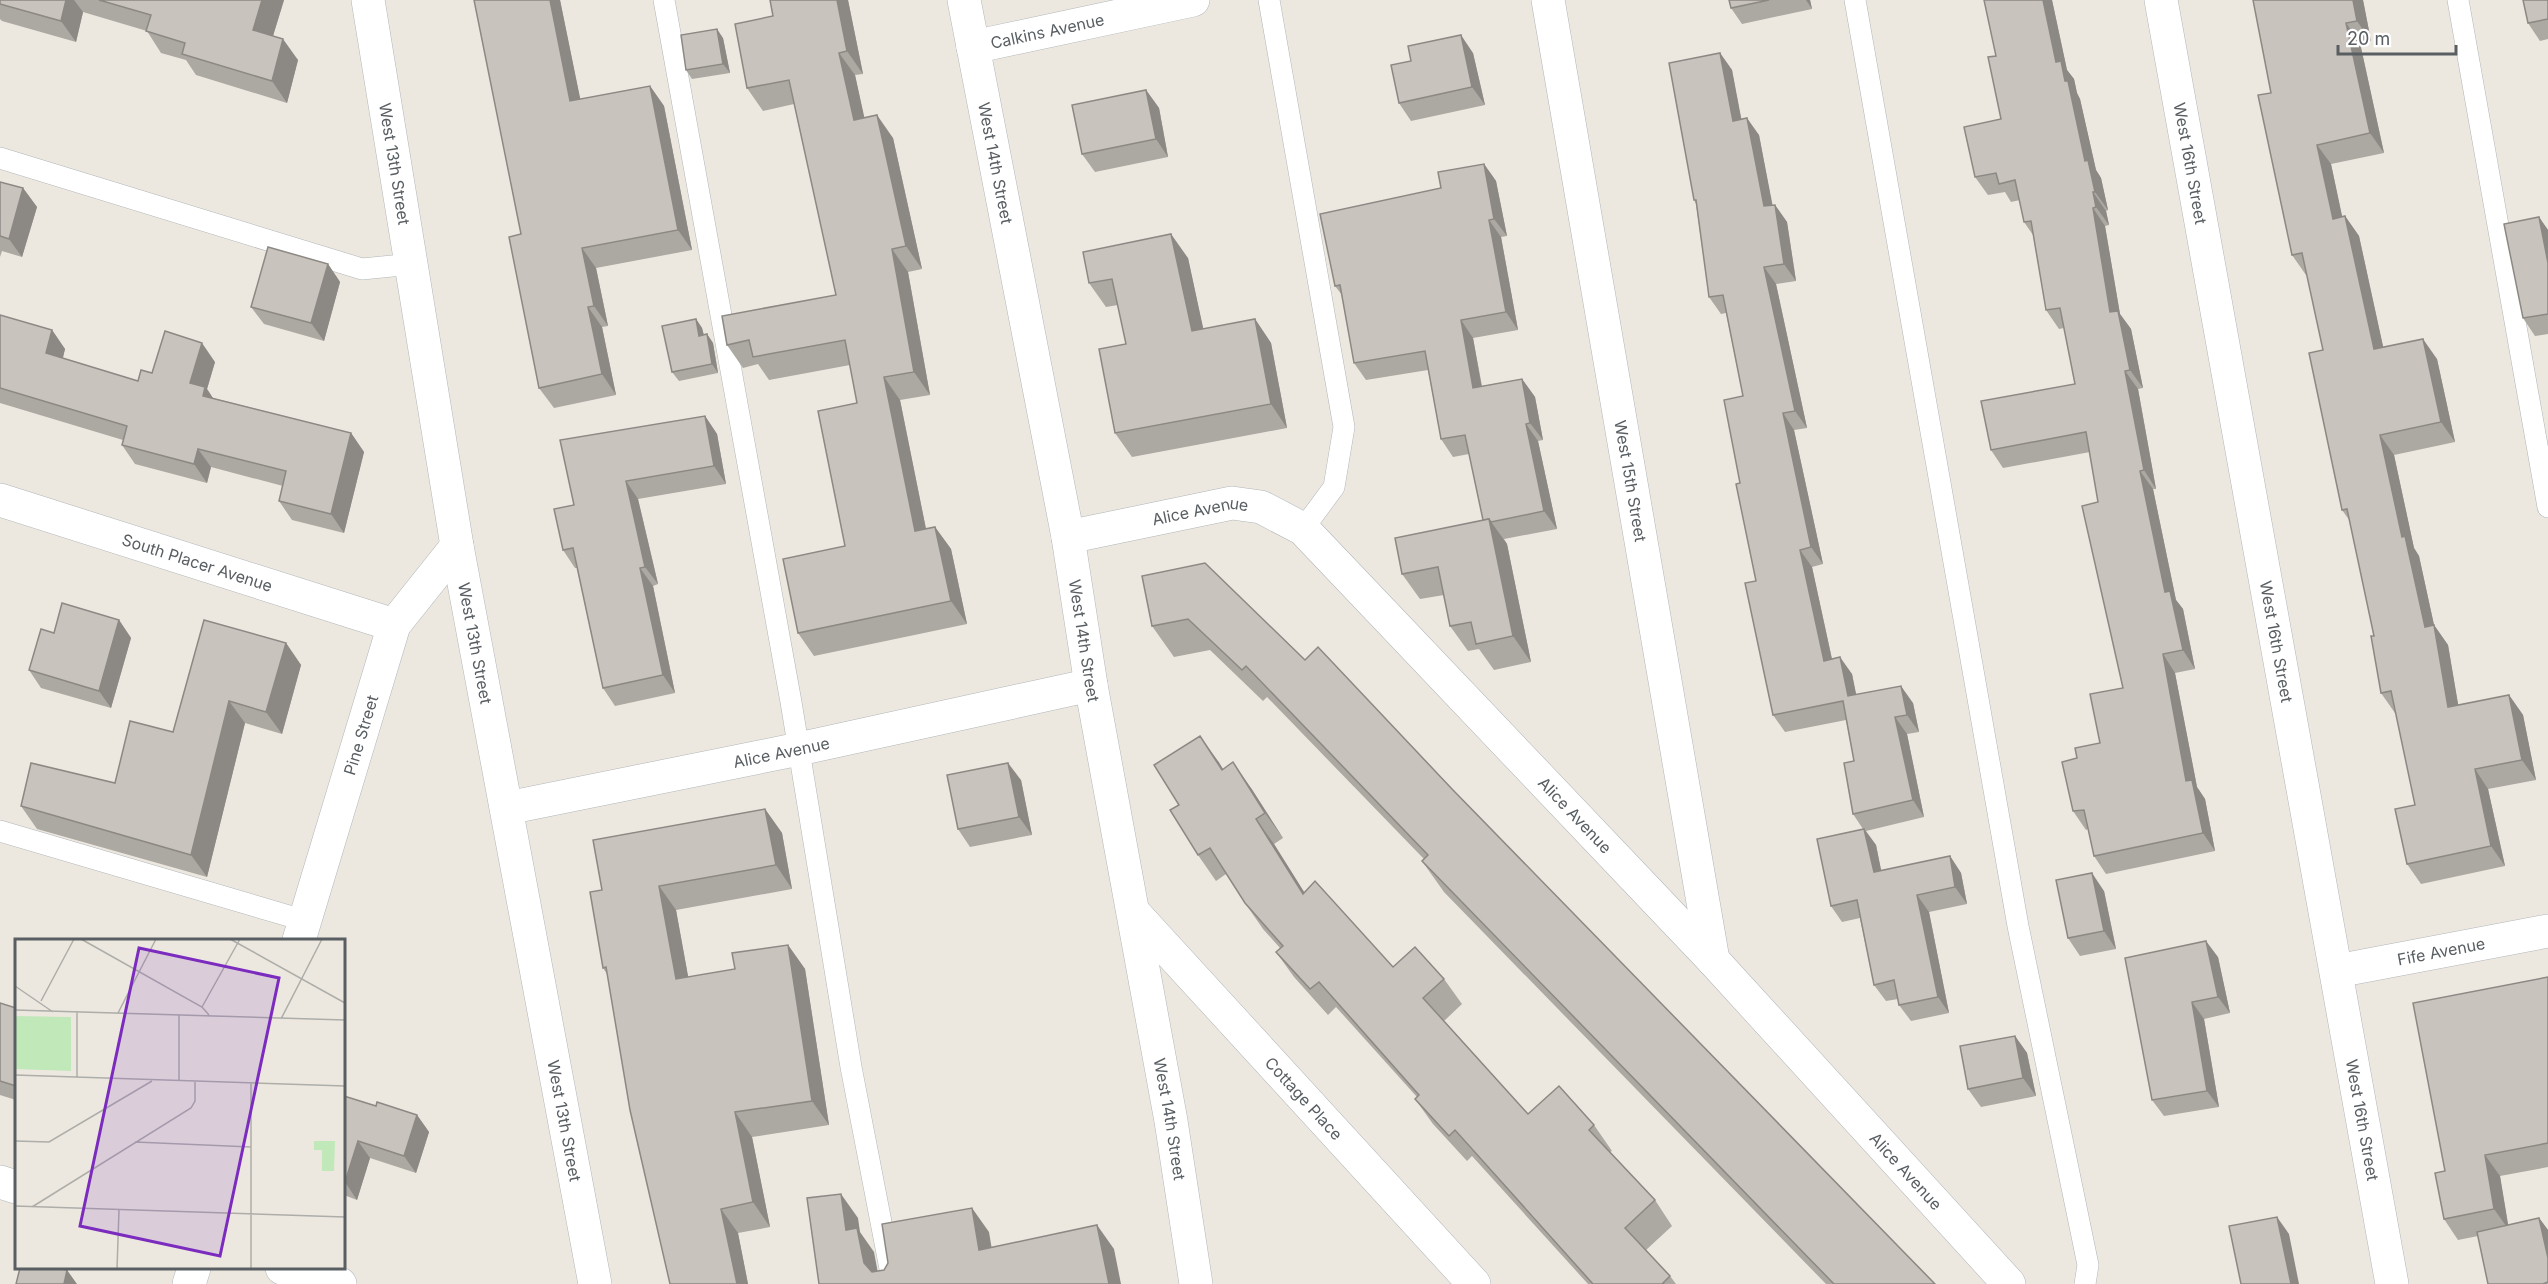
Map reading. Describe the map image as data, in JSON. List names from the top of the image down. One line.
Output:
{"streets":{"street":["Calkins Avenue","West 13th Street","West 14th Street","West 16th Street","West 15th Street","Alice Avenue","South Placer Avenue","Pine Street","Fife Avenue","Cottage Place"]},"crossings":[["Calkins Avenue","West 14th Street"],["West 13th Street","Alice Avenue"],["West 13th Street","Pine Street"],["West 14th Street","Alice Avenue"],["West 14th Street","Cottage Place"],["West 16th Street","Fife Avenue"],["West 15th Street","Alice Avenue"],["South Placer Avenue","Pine Street"]],"scale_bar":"20 m"}
